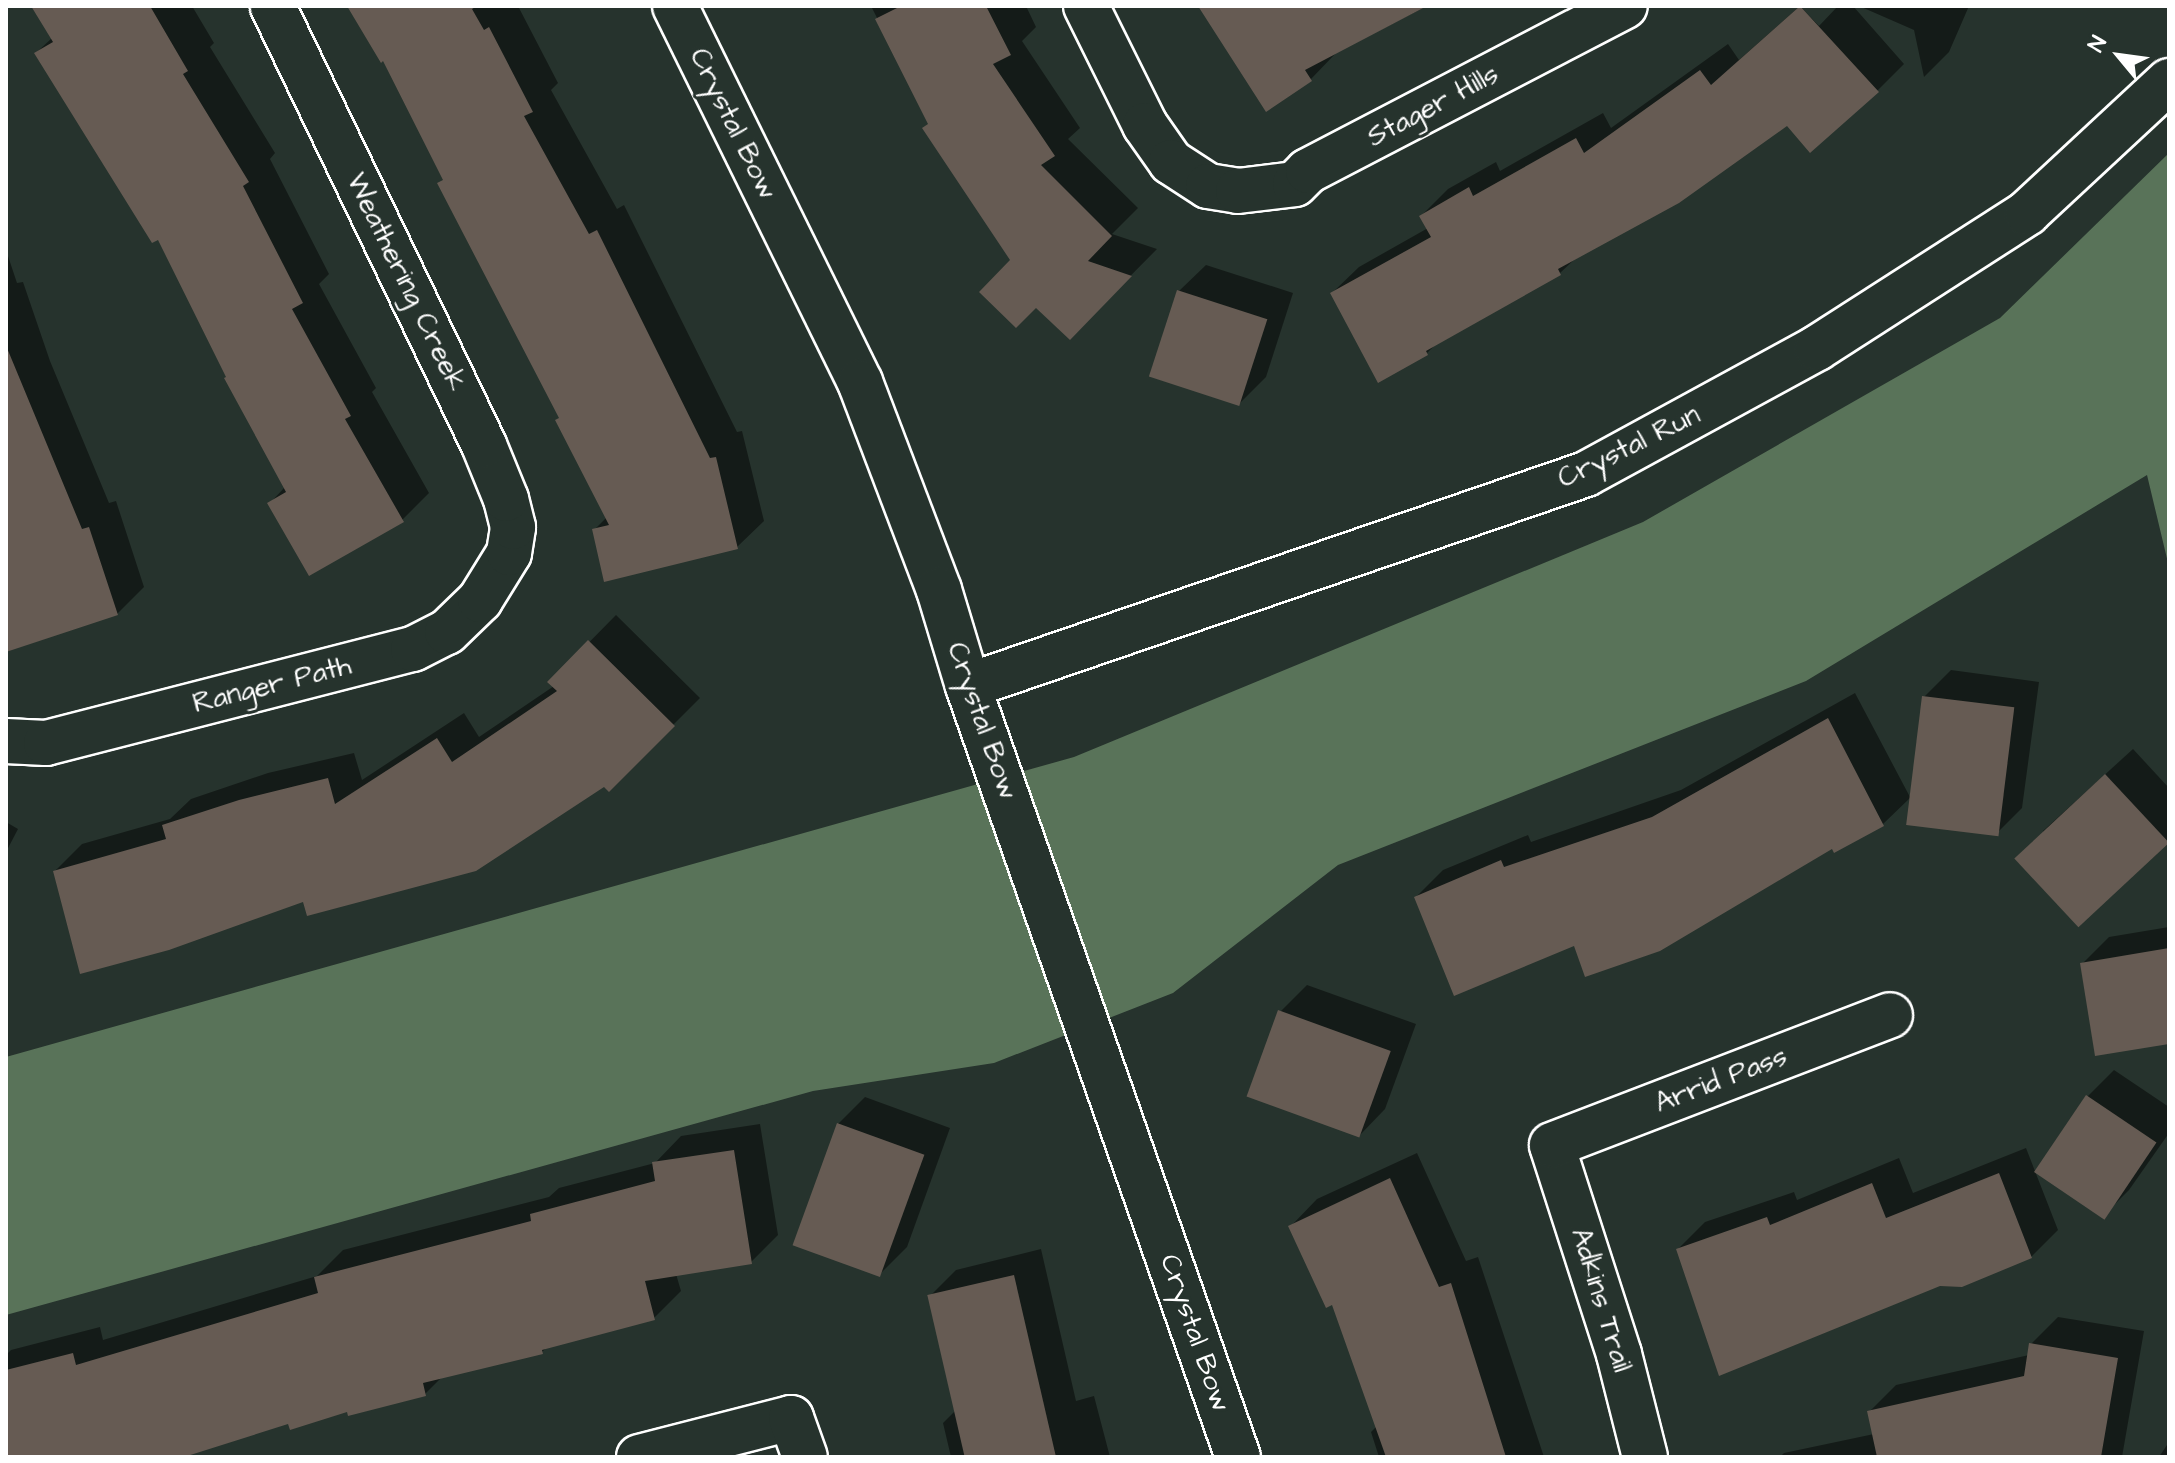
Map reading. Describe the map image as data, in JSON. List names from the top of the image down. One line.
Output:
{"streets":{"street":["Stager Hills","Crystal Bow","Weathering Creek","Crystal Run","Ranger Path","Arrid Pass","Adkins Trail"]},"crossings":[["Crystal Bow","Crystal Run"],["Weathering Creek","Ranger Path"],["Arrid Pass","Adkins Trail"]],"north":"top left"}
